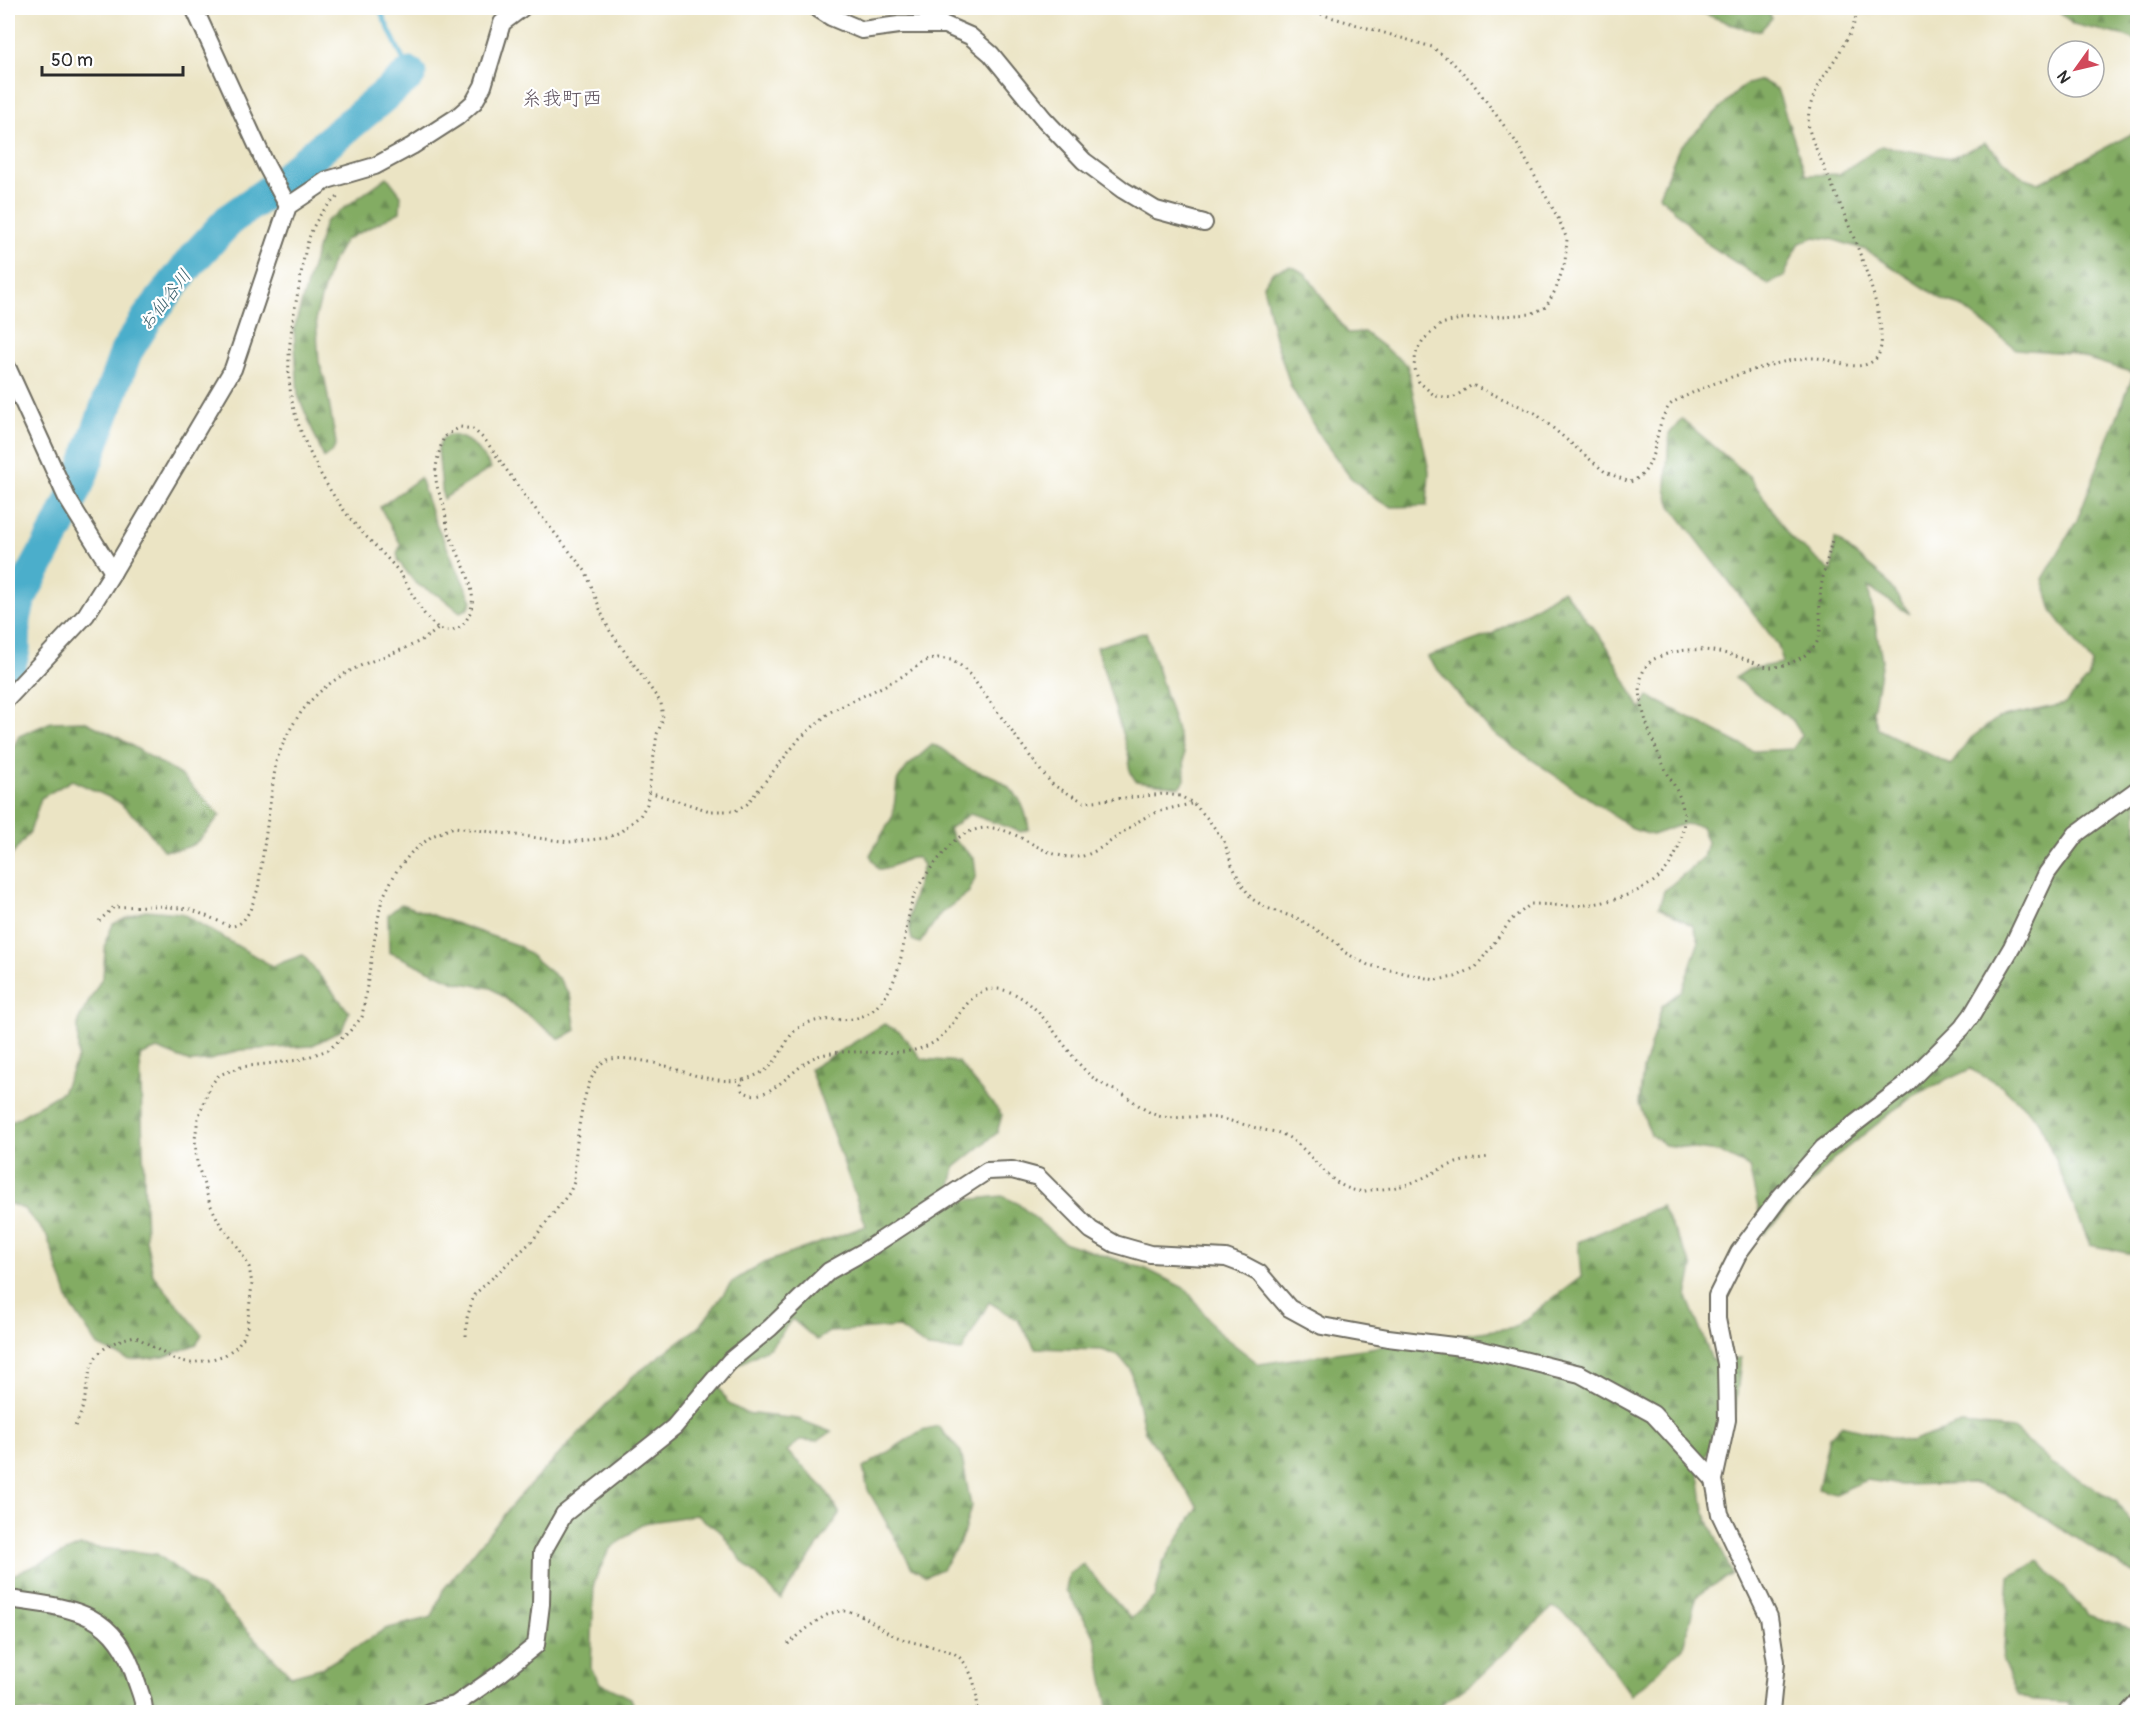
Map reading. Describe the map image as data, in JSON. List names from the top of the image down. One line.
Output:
{"districts":["糸我町西"],"water":["お仙谷川"],"scale_bar":"50 m","north":"bottom left"}
